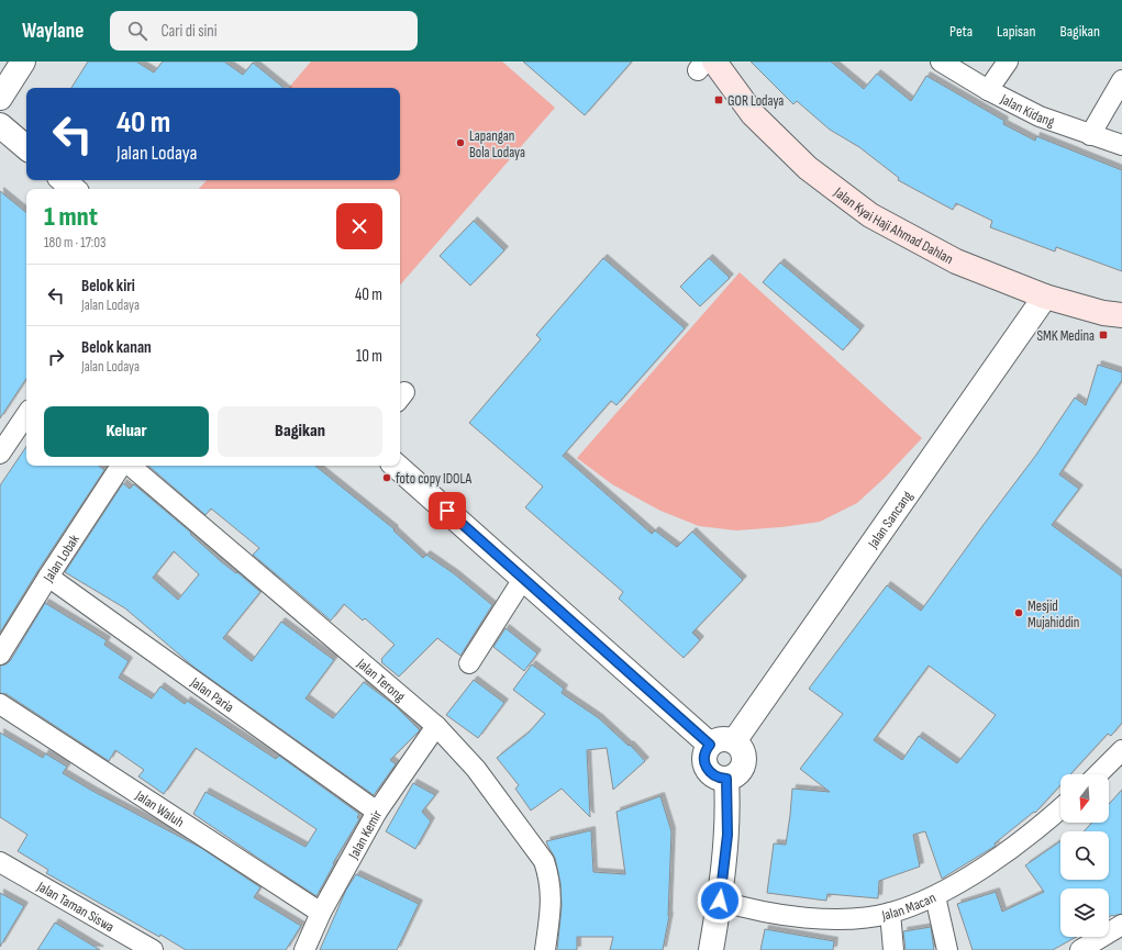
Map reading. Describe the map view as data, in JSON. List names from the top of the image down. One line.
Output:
{"streets":{"main road":["Jalan Kyai Haji Ahmad Dahlan"],"street":["Jalan Kidang","Jalan Sancang","Jalan Lobak","Jalan Terong","Jalan Paria","Jalan Waluh","Jalan Kemir","Jalan Macan","Jalan Taman Siswa"]},"crossings":[["Jalan Kyai Haji Ahmad Dahlan","Jalan Sancang"],["Jalan Lobak","Jalan Paria"],["Jalan Terong","Jalan Kemir"],["Jalan Paria","Jalan Kemir"],["Jalan Waluh","Jalan Kemir"]],"places":{"transit":["GOR Lodaya","SMK Medina"],"other":["Lapangan Bola Lodaya","foto copy IDOLA","Mesjid Mujahiddin"]},"north":"bottom","page":{"header":"Waylane","search":"Cari di sini","nav":["Peta","Lapisan","Bagikan"],"turn":["40 m","Jalan Lodaya"],"heading":["1 mnt","180 m · 17:03"],"list":[{"name":"Belok kiri","note":"Jalan Lodaya","value":"40 m"},{"name":"Belok kanan","note":"Jalan Lodaya","value":"10 m"}],"buttons":["Keluar","Bagikan"]}}
